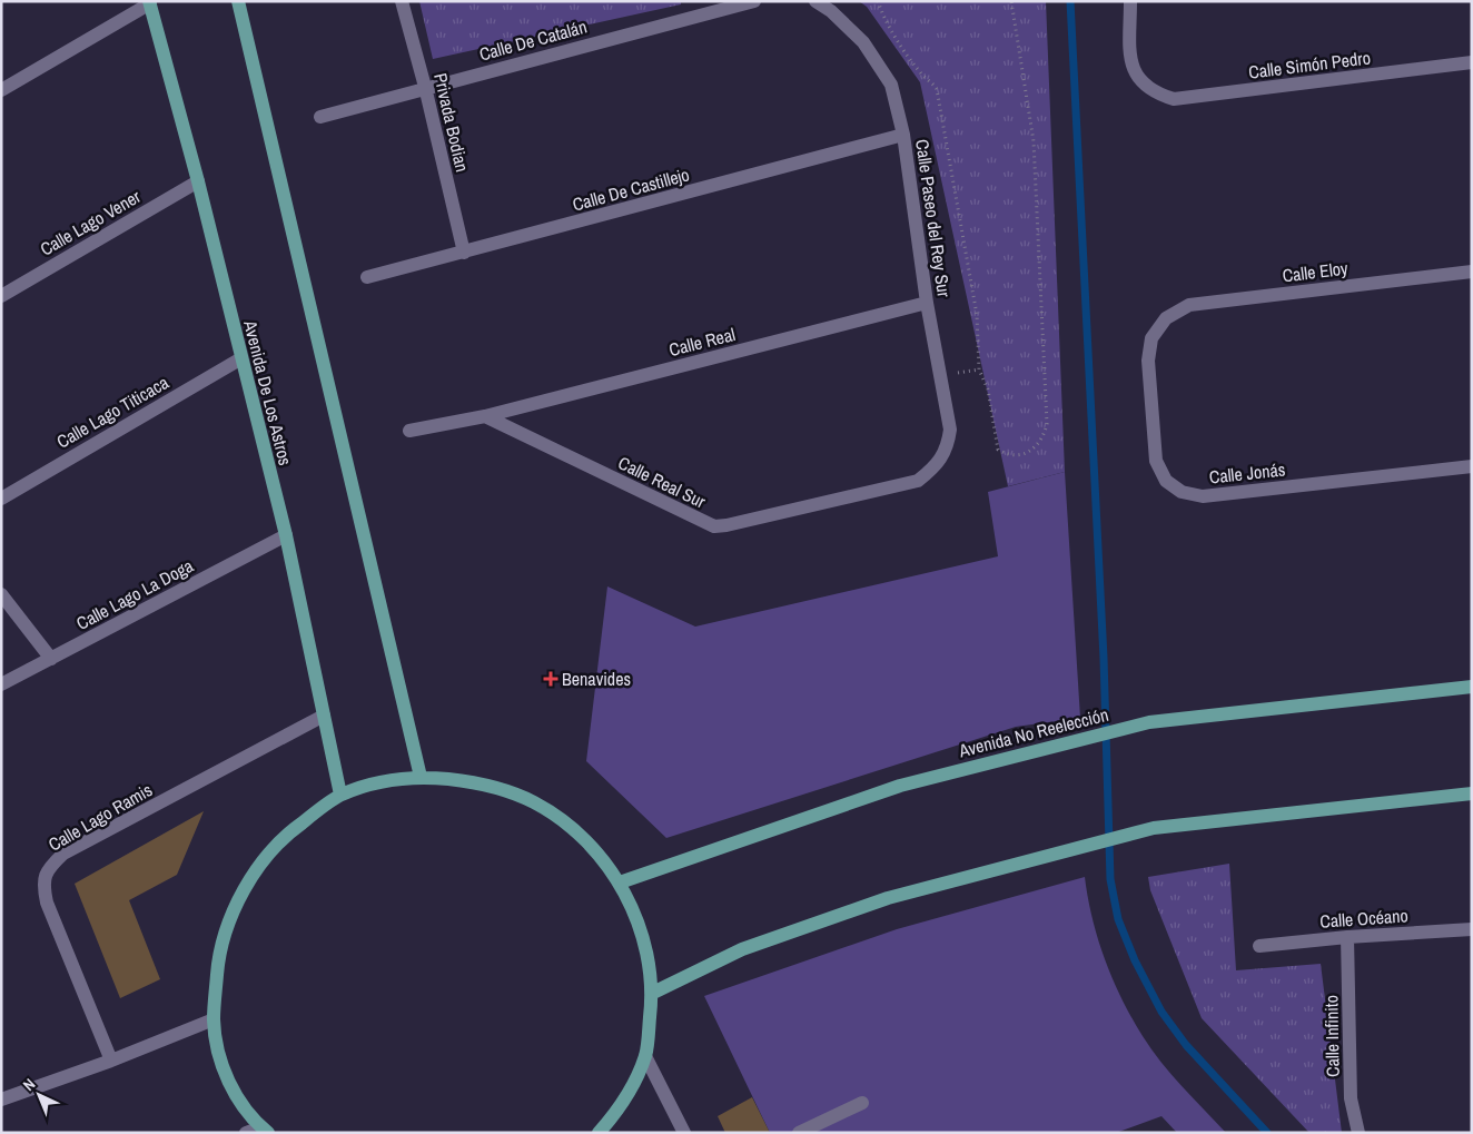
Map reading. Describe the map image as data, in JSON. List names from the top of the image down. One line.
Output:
{"streets":{"main road":["Avenida De Los Astros","Avenida No Reelección"],"street":["Calle De Catalán","Calle Simón Pedro","Privada Bodian","Calle De Castillejo","Calle Paseo del Rey Sur","Calle Lago Vener","Calle Eloy","Calle Real","Calle Lago Titicaca","Calle Jonás","Calle Real Sur","Calle Lago La Doga","Calle Lago Ramis","Calle Océano","Calle Infinito"]},"crossings":[["Calle De Catalán","Privada Bodian"],["Privada Bodian","Calle De Castillejo"],["Calle De Castillejo","Calle Paseo del Rey Sur"],["Calle Paseo del Rey Sur","Calle Real"],["Calle Paseo del Rey Sur","Calle Real Sur"],["Calle Lago Vener","Avenida De Los Astros"],["Calle Eloy","Calle Jonás"],["Calle Real","Calle Real Sur"],["Avenida De Los Astros","Calle Lago Titicaca"],["Avenida De Los Astros","Calle Lago La Doga"],["Avenida De Los Astros","Calle Lago Ramis"],["Calle Océano","Calle Infinito"]],"places":{"health":["Benavides"]},"north":"top left"}
